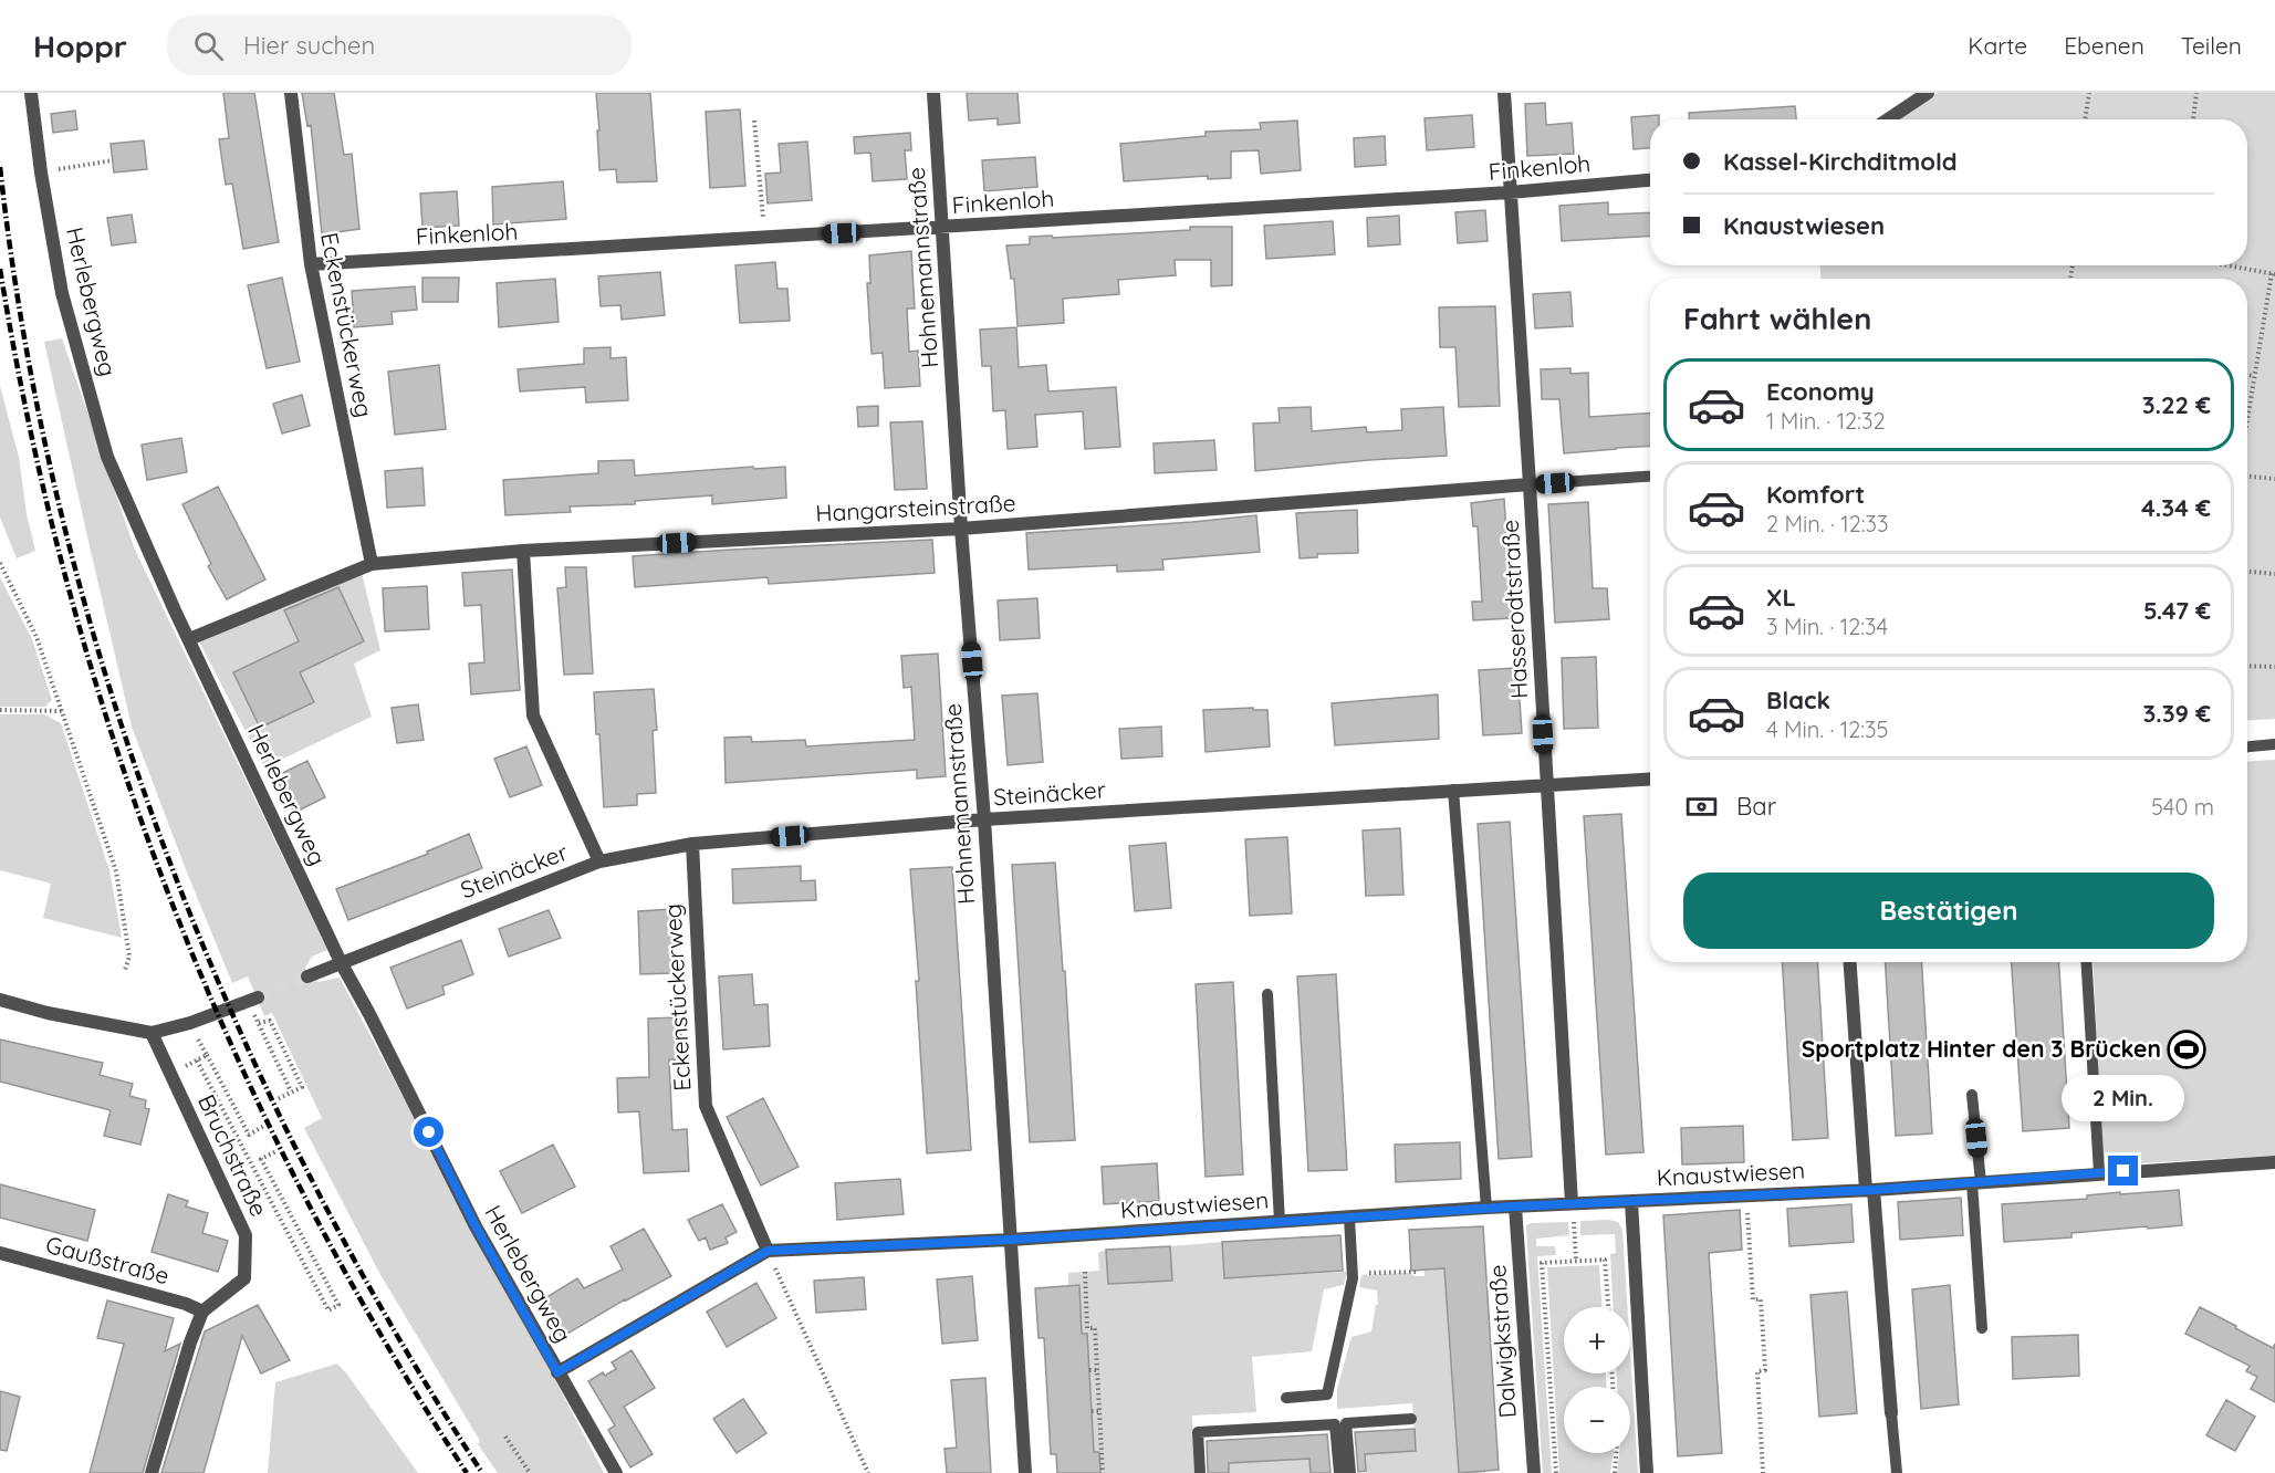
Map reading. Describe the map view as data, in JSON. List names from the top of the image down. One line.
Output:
{"streets":{"street":["Finkenloh","Hohnemannstraße","Herlebergweg","Eckenstückerweg","Hangarsteinstraße","Hasserodtstraße","Steinäcker","Bruchstraße","Knaustwiesen","Gaußstraße","Dalwigkstraße"]},"crossings":[["Finkenloh","Hohnemannstraße"],["Finkenloh","Eckenstückerweg"],["Finkenloh","Hasserodtstraße"],["Hohnemannstraße","Hangarsteinstraße"],["Hohnemannstraße","Steinäcker"],["Hohnemannstraße","Knaustwiesen"],["Herlebergweg","Hangarsteinstraße"],["Herlebergweg","Steinäcker"],["Herlebergweg","Knaustwiesen"],["Eckenstückerweg","Hangarsteinstraße"],["Eckenstückerweg","Steinäcker"],["Eckenstückerweg","Knaustwiesen"],["Hangarsteinstraße","Hasserodtstraße"],["Hasserodtstraße","Steinäcker"],["Hasserodtstraße","Knaustwiesen"],["Bruchstraße","Gaußstraße"],["Knaustwiesen","Dalwigkstraße"]],"places":{"sports":["Sportplatz Hinter den 3 Brücken"]},"page":{"header":"Hoppr","search":"Hier suchen","nav":["Karte","Ebenen","Teilen"],"banner":["Kassel-Kirchditmold","Knaustwiesen"],"heading":"Fahrt wählen","list":[{"name":"Economy","note":"1 Min. · 12:32","value":"3.22 €"},{"name":"Komfort","note":"2 Min. · 12:33","value":"4.34 €"},{"name":"XL","note":"3 Min. · 12:34","value":"5.47 €"},{"name":"Black","note":"4 Min. · 12:35","value":"3.39 €"}],"pay":["Bar","540 m"],"buttons":"Bestätigen","bubble":"2 Min.","map_buttons":["+","−"]}}
